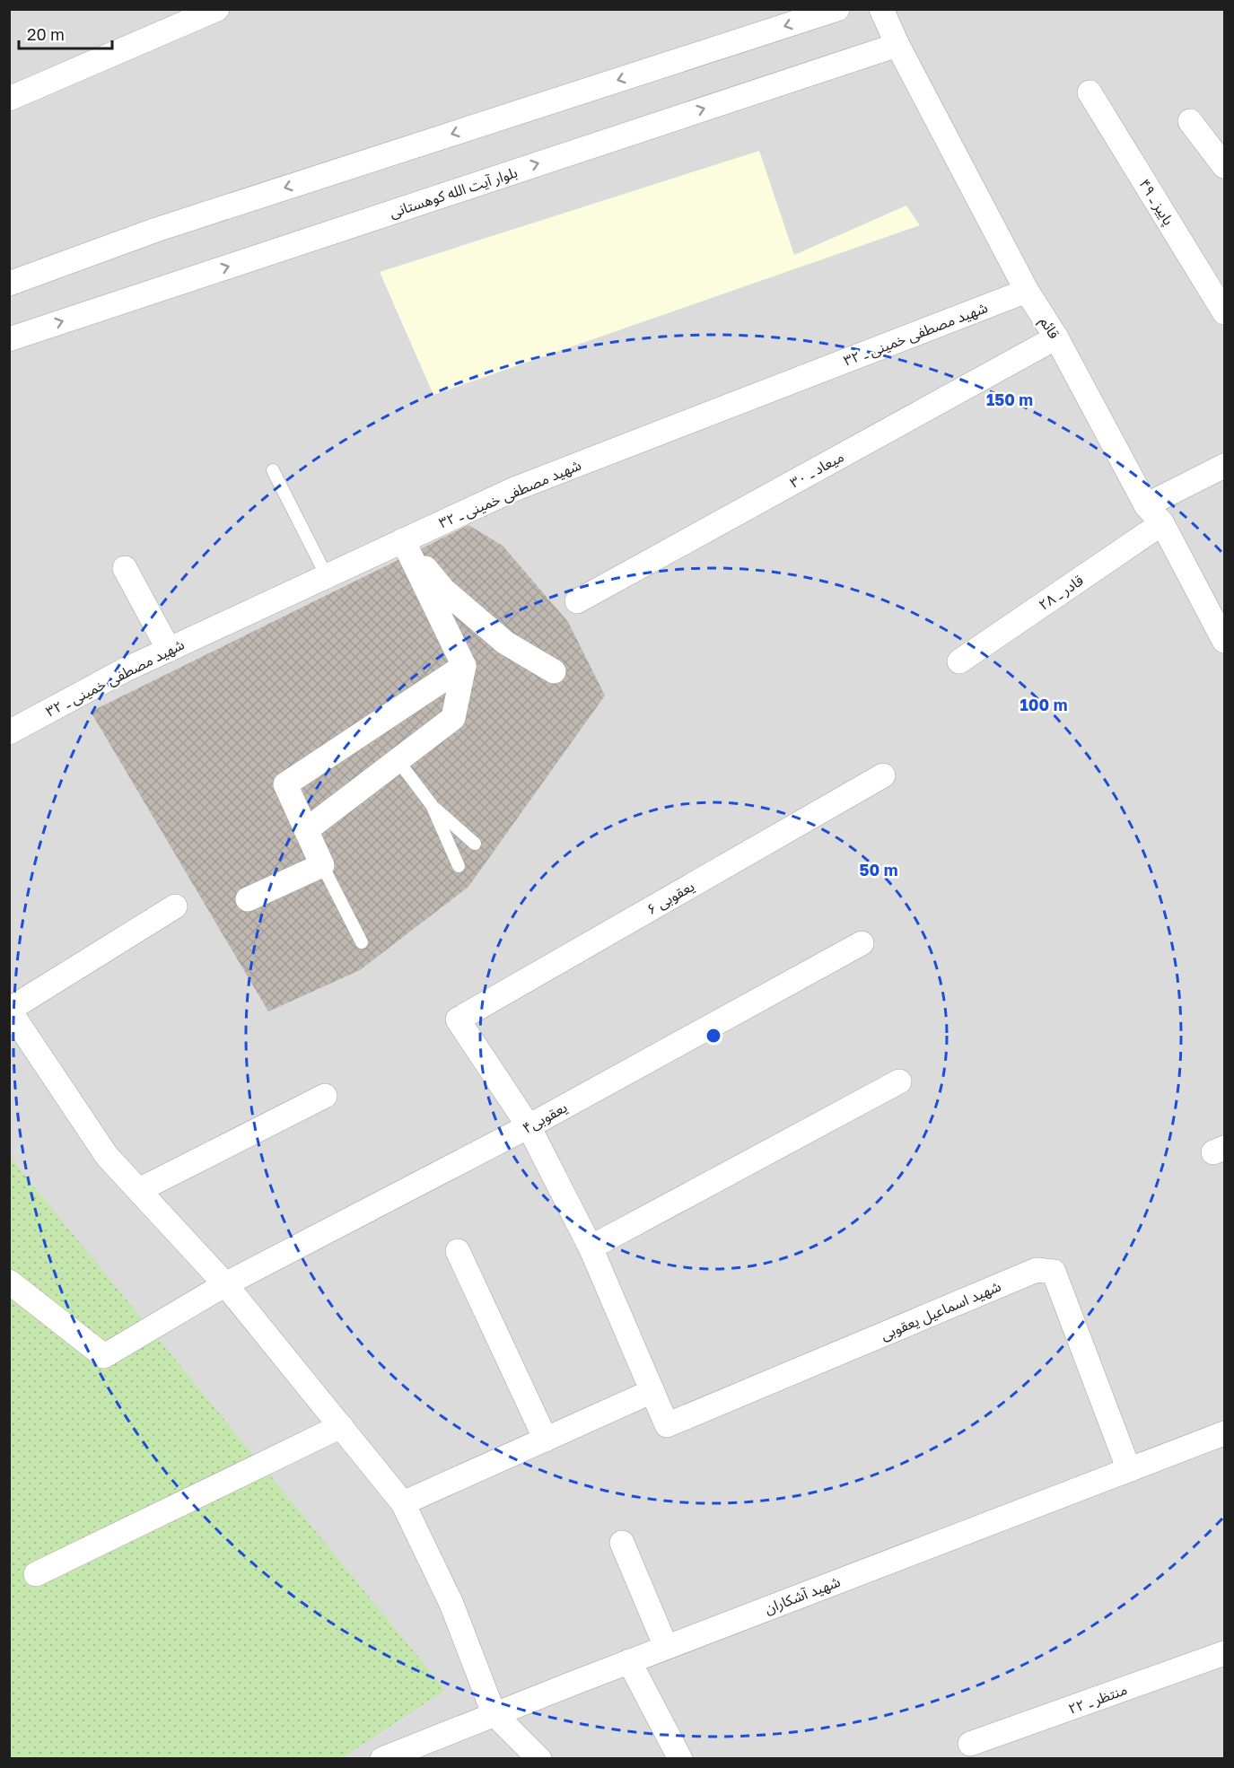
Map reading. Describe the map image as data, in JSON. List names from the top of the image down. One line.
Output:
{"streets":{"street":["بلوار آیت الله کوهستانی","پاییز ـ ۴۹","قائم","شهید مصطفی خمینی ـ ۳۲","میعاد ـ ۳۰","قادر ـ ۲۸","یعقوبی ۶","یعقوبی۴","شهید اسماعیل یعقوبی","شهید آشکاران","منتظر ـ ۲۲"]},"crossings":[["بلوار آیت الله کوهستانی","قائم"],["قائم","شهید مصطفی خمینی ـ ۳۲"],["قائم","میعاد ـ ۳۰"],["قائم","قادر ـ ۲۸"],["یعقوبی ۶","یعقوبی۴"],["شهید اسماعیل یعقوبی","شهید آشکاران"]],"scale_bar":"20 m","rings":["150 m","100 m","50 m"]}
